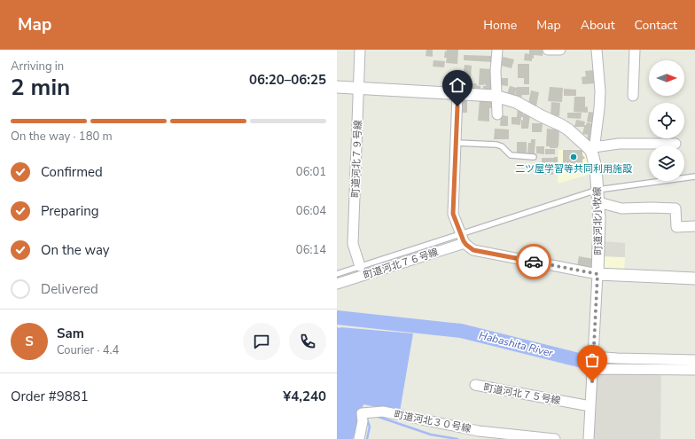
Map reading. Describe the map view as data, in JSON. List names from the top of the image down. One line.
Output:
{"streets":{"street":["町道河北７９号線","町道河北小牧線","町道河北７６号線","町道河北７５号線","町道河北３０号線"]},"crossings":[["町道河北７９号線","町道河北小牧線"]],"water":["Habashita River"],"places":["二ツ屋学習等共同利用施設"],"north":"right","page":{"header":"Map","nav":["Home","Map","About","Contact"],"heading":["2 min","Arriving in","06:20–06:25"],"panel":["Sam","Courier · 4.4","Order #9881","¥4,240"],"bar":"On the way · 180 m","list":[["Confirmed","06:01"],["Preparing","06:04"],["On the way","06:14"],"Delivered"],"round":"S"}}
